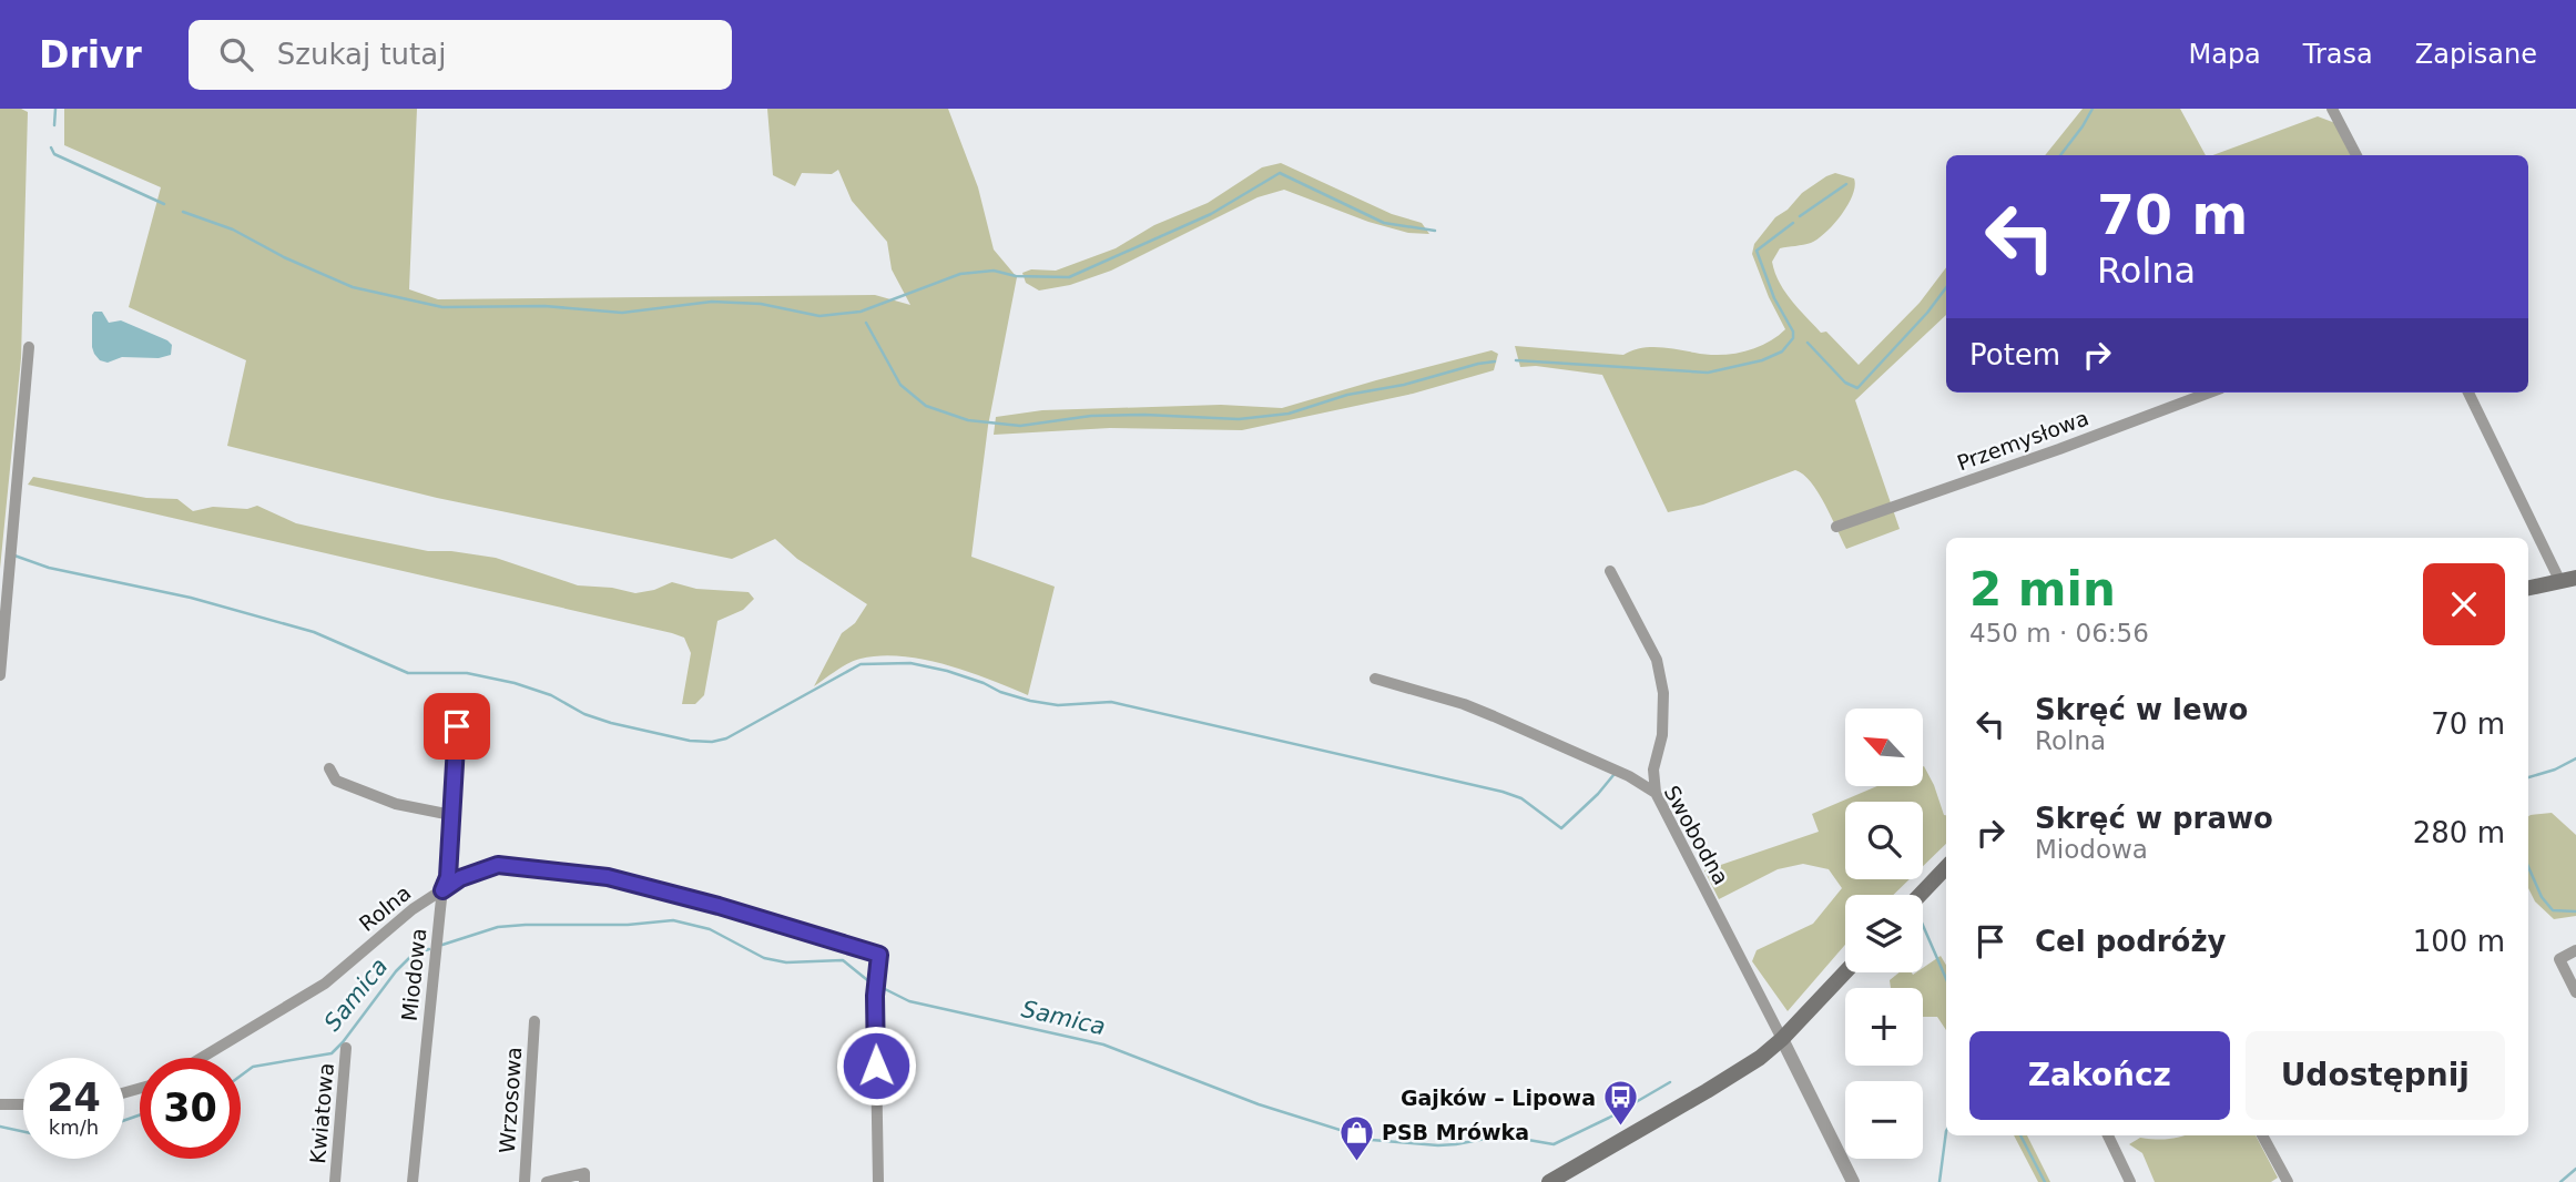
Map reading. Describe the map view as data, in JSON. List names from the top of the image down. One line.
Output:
{"streets":{"street":["Przemysłowa","Swobodna","Rolna","Miodowa","Wrzosowa","Kwiatowa"]},"crossings":[["Rolna","Miodowa"]],"water":["Samica"],"places":{"bus stop":["Gajków – Lipowa"],"shop":["PSB Mrówka"]},"north":"top left","page":{"header":"Drivr","search":"Szukaj tutaj","nav":["Mapa","Trasa","Zapisane"],"turn":["70 m","Rolna"],"then":"Potem","heading":["2 min","450 m · 06:56"],"list":[{"name":"Skręć w lewo","note":"Rolna","value":"70 m"},{"name":"Skręć w prawo","note":"Miodowa","value":"280 m"},{"name":"Cel podróży","value":"100 m"}],"map_buttons":["+","−"],"buttons":["Zakończ","Udostępnij"],"speed":"24 km/h","limit":"30"}}
